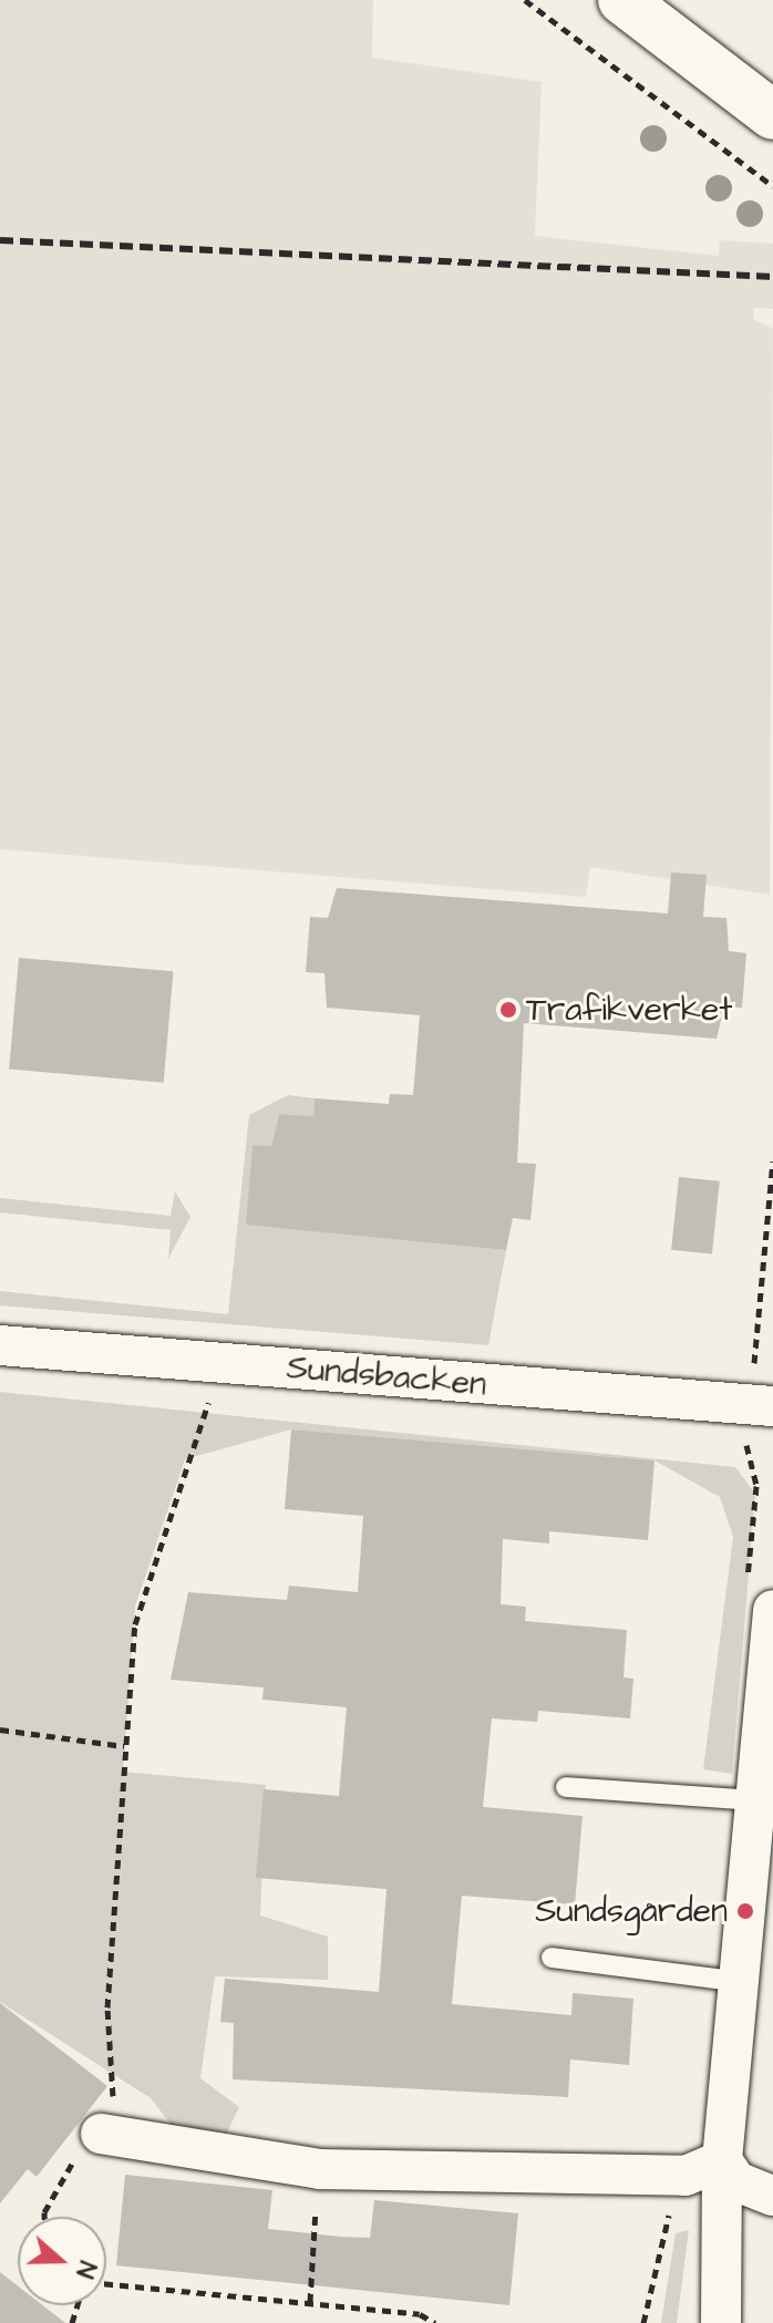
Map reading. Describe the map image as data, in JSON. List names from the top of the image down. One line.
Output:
{"streets":{"street":["Sundsbacken"]},"places":["Trafikverket","Sundsgården"],"north":"right"}
